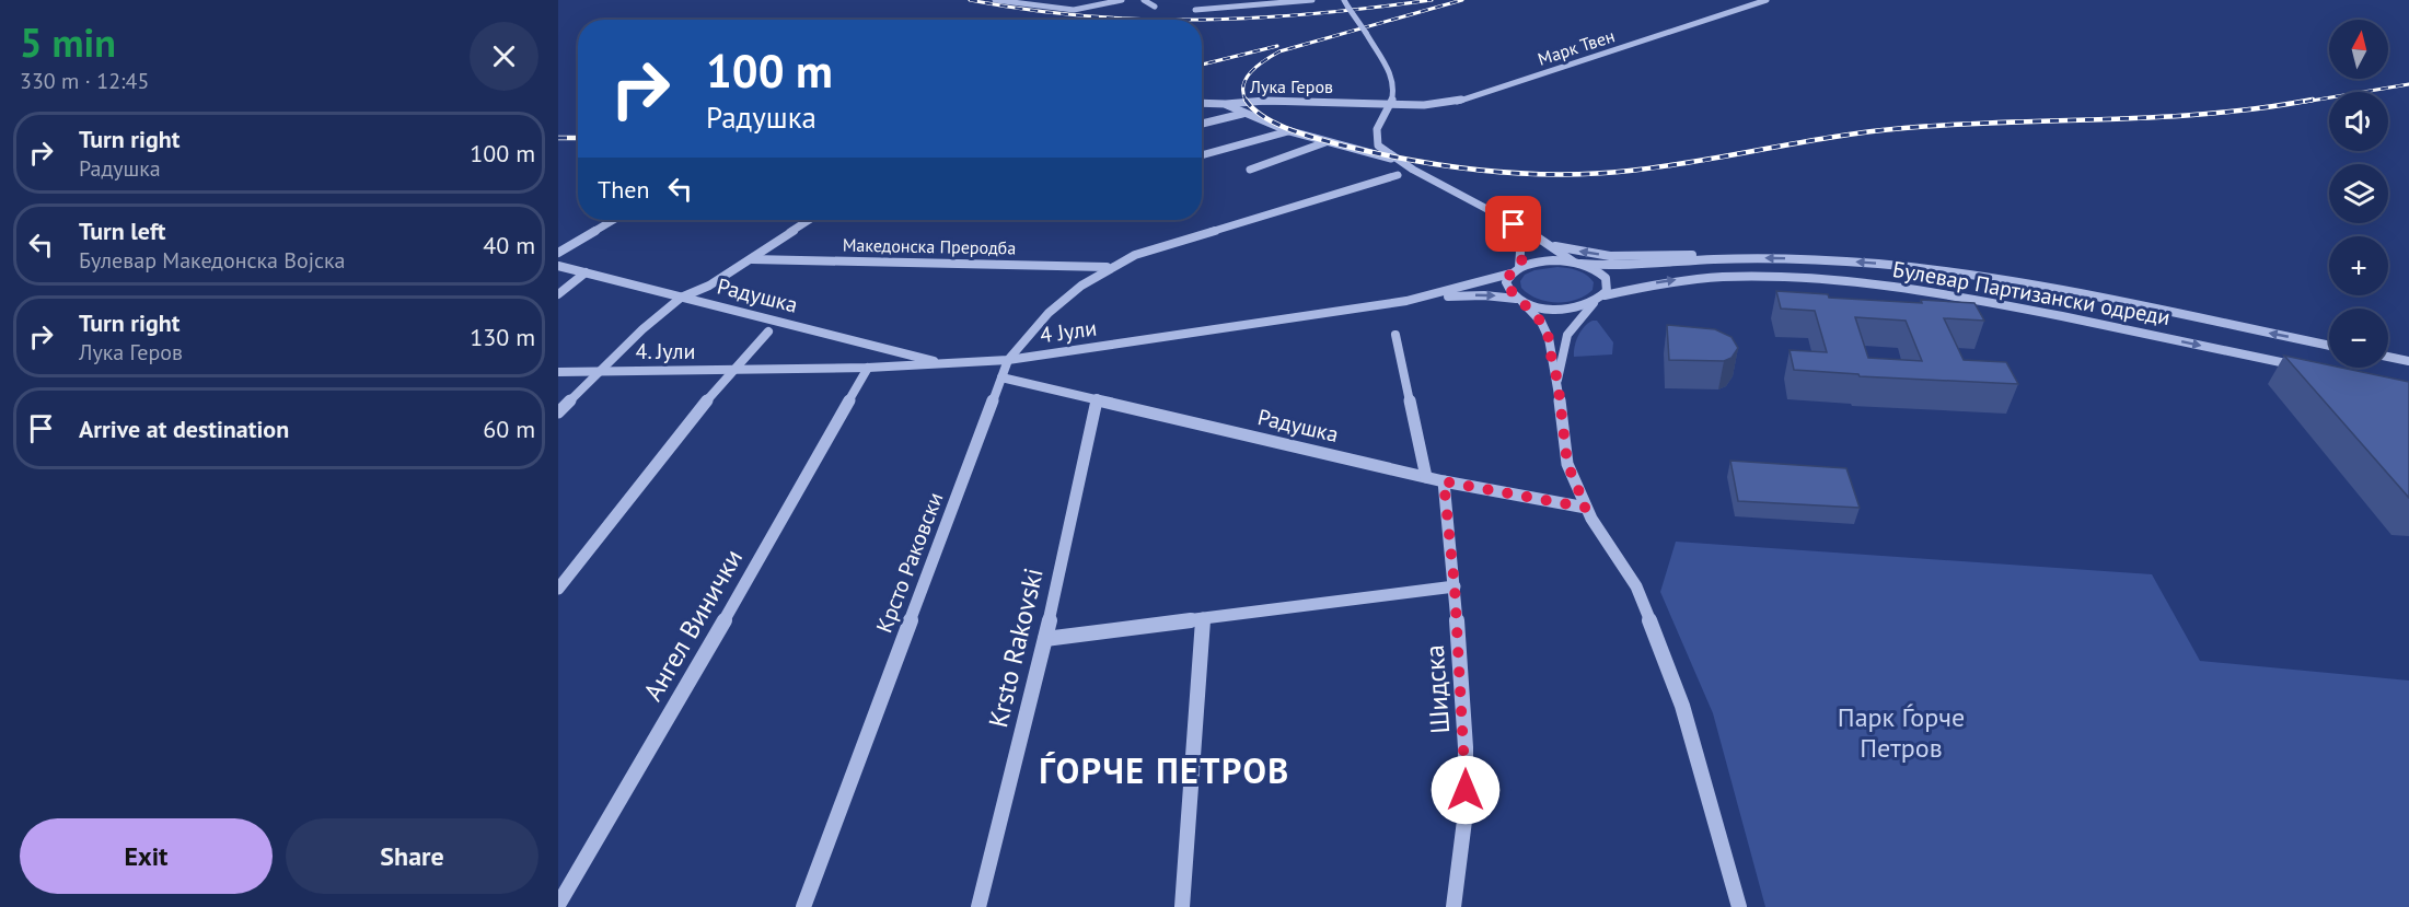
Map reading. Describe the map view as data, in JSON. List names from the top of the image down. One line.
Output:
{"streets":{"street":["Марк Твен","Лука Геров","Македонска Преродба","Булевар Партизански одреди","Радушка","4 Јули","4. Јули","Крсто Раковски","Ангел Винички","Krsto Rakovski","Шидска"]},"crossings":[["Марк Твен","Лука Геров"],["Македонска Преродба","Крсто Раковски"],["Радушка","4 Јули"],["Радушка","Крсто Раковски"],["Радушка","Krsto Rakovski"],["Радушка","Шидска"],["4 Јули","4. Јули"],["4 Јули","Крсто Раковски"],["4 Јули","Ангел Винички"]],"districts":["ЃОРЧЕ ПЕТРОВ"],"parks":["Парк Ѓорче Петров"],"north":"top","page":{"heading":["5 min","330 m · 12:45"],"map_buttons":["+","−"],"turn":["100 m","Радушка"],"list":[{"name":"Turn right","note":"Радушка","value":"100 m"},{"name":"Turn left","note":"Булевар Македонска Војска","value":"40 m"},{"name":"Turn right","note":"Лука Геров","value":"130 m"},{"name":"Arrive at destination","value":"60 m"}],"then":"Then","buttons":["Exit","Share"]}}
